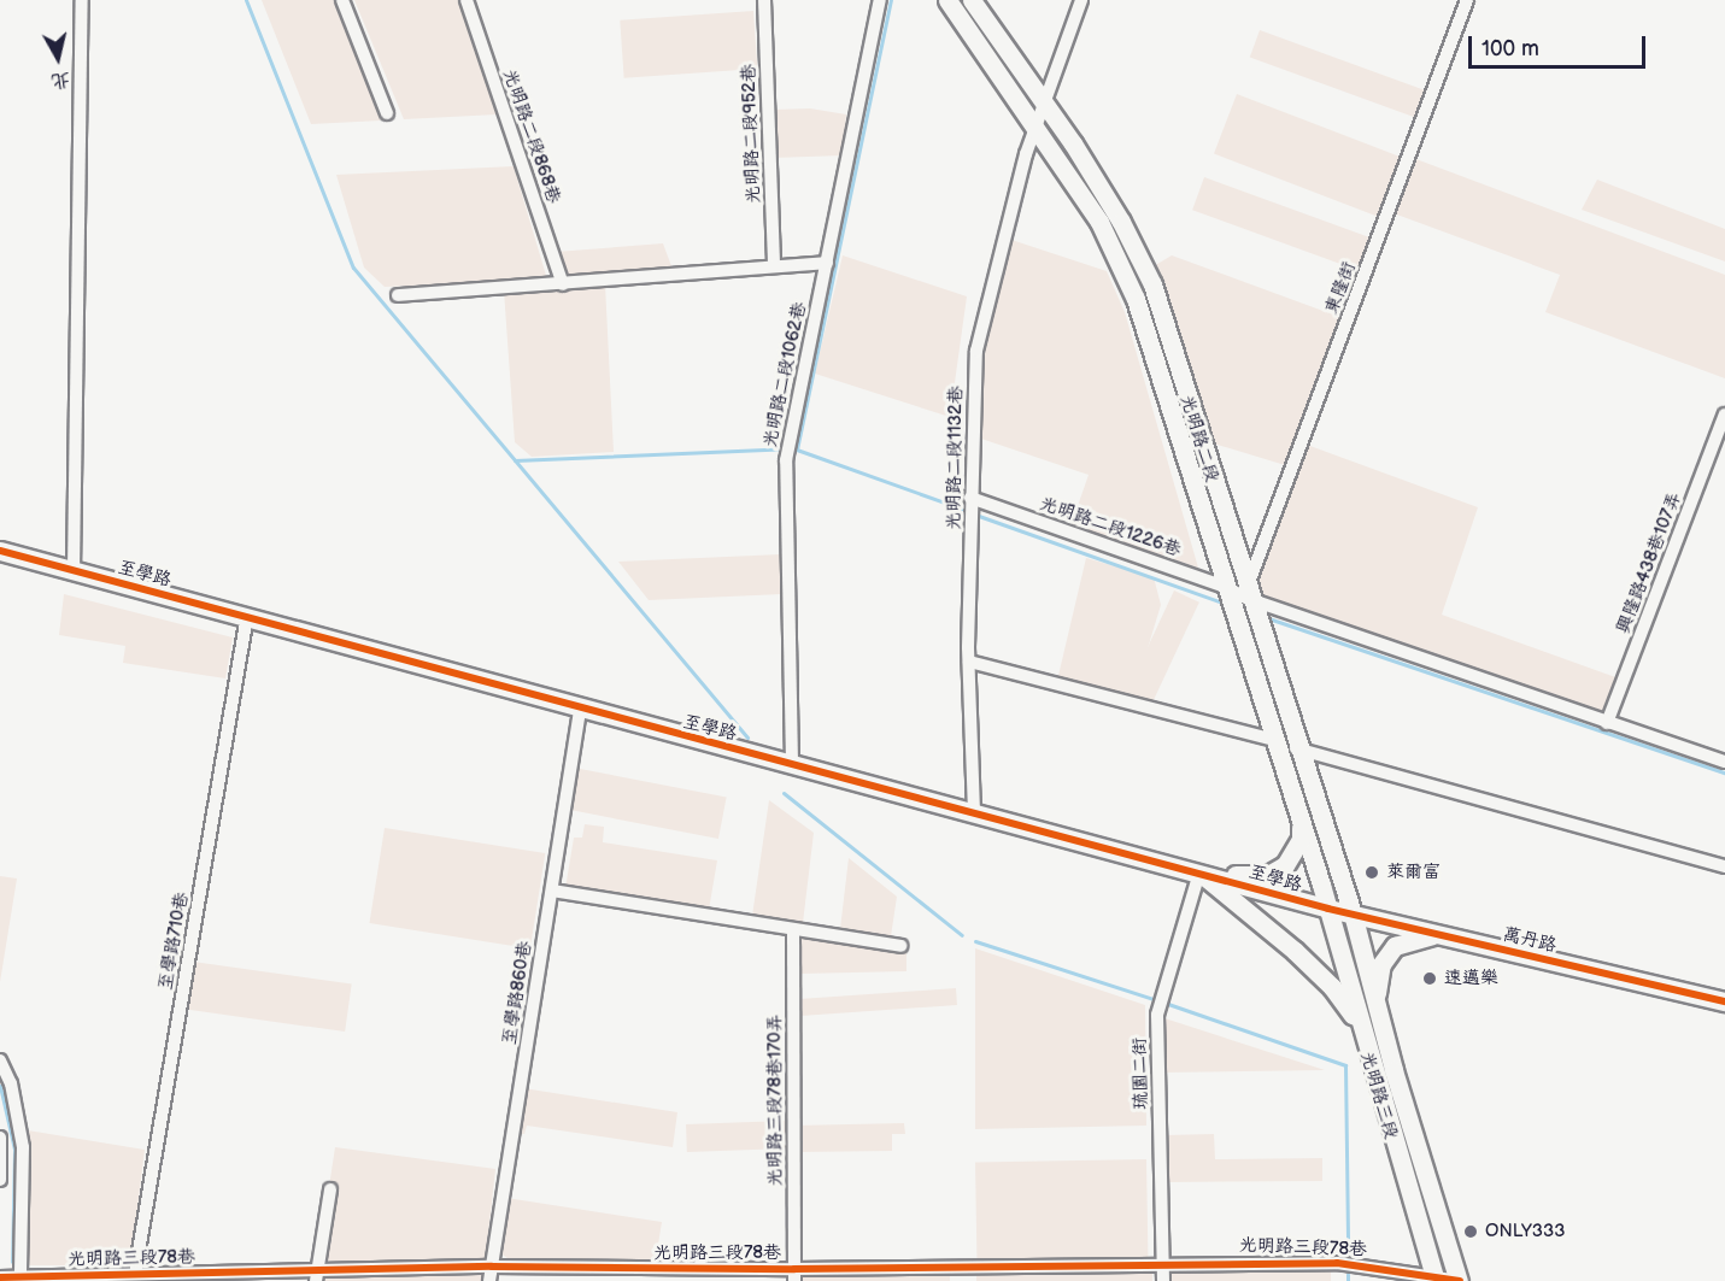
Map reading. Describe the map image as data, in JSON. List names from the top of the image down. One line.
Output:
{"streets":{"street":["光明路二段952巷","光明路二段868巷","東隆街","光明路二段1062巷","光明路二段","光明路二段1132巷","光明路二段1226巷","興隆路438巷107弄","至學路","萬丹路","至學路710巷","至學路860巷","琉園二街","光明路三段","光明路三段78巷170弄","光明路三段78巷"]},"crossings":[["東隆街","光明路二段"],["東隆街","光明路二段1226巷"],["光明路二段1062巷","至學路"],["光明路二段","光明路二段1132巷"],["光明路二段","光明路二段1226巷"],["光明路二段","至學路"],["光明路二段","萬丹路"],["光明路二段","光明路三段"],["光明路二段1132巷","光明路二段1226巷"],["光明路二段1132巷","至學路"],["光明路二段1226巷","興隆路438巷107弄"],["至學路","萬丹路"],["至學路","至學路710巷"],["至學路","至學路860巷"],["至學路","琉園二街"],["至學路","光明路三段"],["萬丹路","光明路三段"],["至學路710巷","光明路三段78巷"],["至學路860巷","光明路三段78巷"],["琉園二街","光明路三段78巷"],["光明路三段","光明路三段78巷"],["光明路三段78巷170弄","光明路三段78巷"]],"places":["萊爾富","速邁樂","ONLY333"],"scale_bar":"100 m","north":"bottom"}
